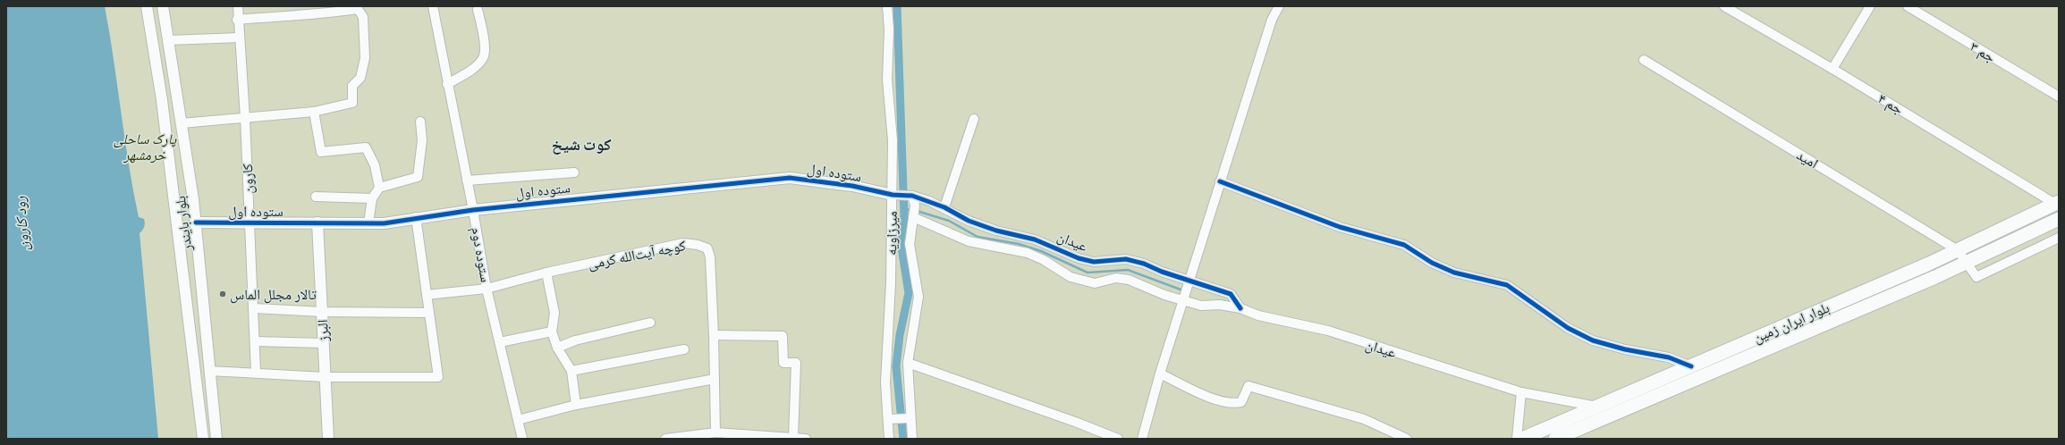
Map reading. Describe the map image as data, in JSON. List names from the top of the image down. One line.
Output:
{"streets":{"main road":["بلوار ایران زمین"],"street":["جم ۳","جم ۴","امید","ستوده اول","کارون","بلوار بایندر","میرزاویه","عیدان","ستوده دوم","کوچه آیت‌الله کرمی","البرز"]},"crossings":[["جم ۴","بلوار ایران زمین"],["امید","بلوار ایران زمین"],["ستوده اول","کارون"],["ستوده اول","بلوار بایندر"],["ستوده اول","میرزاویه"],["ستوده اول","عیدان"],["ستوده اول","ستوده دوم"],["ستوده اول","البرز"],["میرزاویه","عیدان"],["عیدان","بلوار ایران زمین"],["ستوده دوم","کوچه آیت‌الله کرمی"]],"districts":["کوت شیخ"],"water":["رود کارون"],"parks":["پارک ساحلی خرمشهر"],"places":["تالار مجلل الماس"]}
